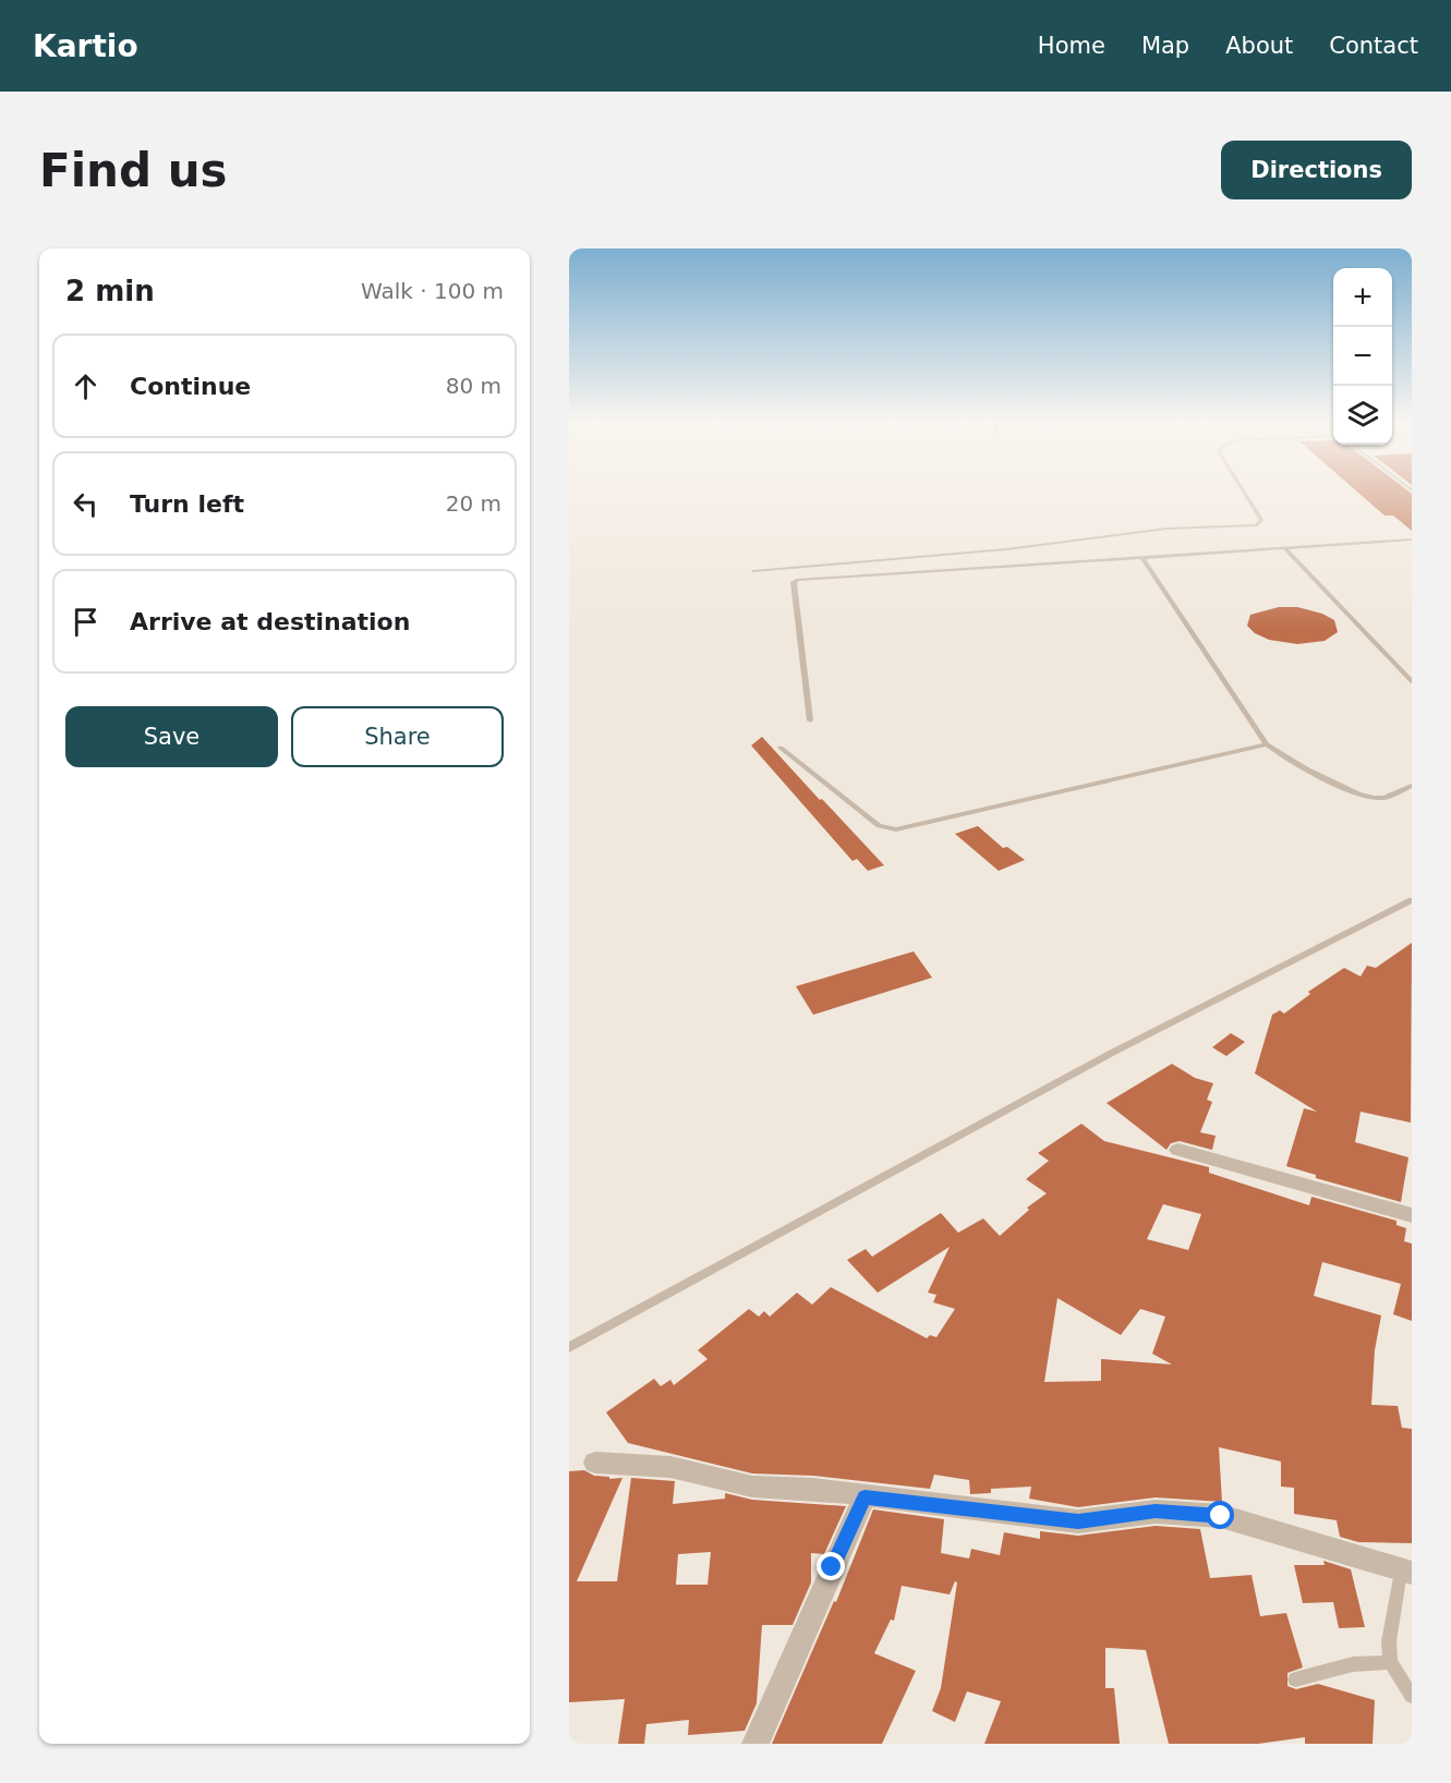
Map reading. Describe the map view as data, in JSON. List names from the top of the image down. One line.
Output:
{"page":{"header":"Kartio","nav":["Home","Map","About","Contact"],"buttons":["Directions",["Save","Share"]],"title":"Find us","heading":["2 min","Walk · 100 m"],"map_buttons":["+","−"],"list":[["Continue","80 m"],["Turn left","20 m"],"Arrive at destination"]}}
